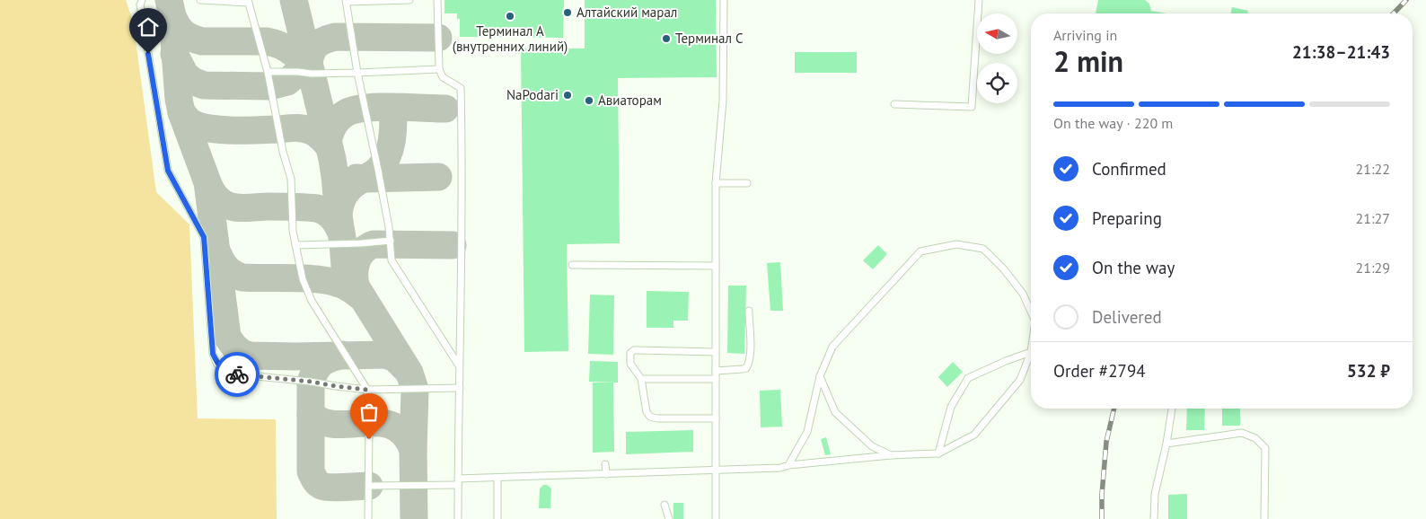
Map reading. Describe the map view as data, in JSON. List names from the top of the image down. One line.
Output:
{"places":["Алтайский марал","Терминал А (внутренних линий)","Терминал С","NaPodari","Авиаторам"],"north":"left","page":{"heading":["2 min","Arriving in","21:38–21:43"],"panel":["Order #2794","532 ₽"],"bar":"On the way · 220 m","list":[["Confirmed","21:22"],["Preparing","21:27"],["On the way","21:29"],"Delivered"]}}
